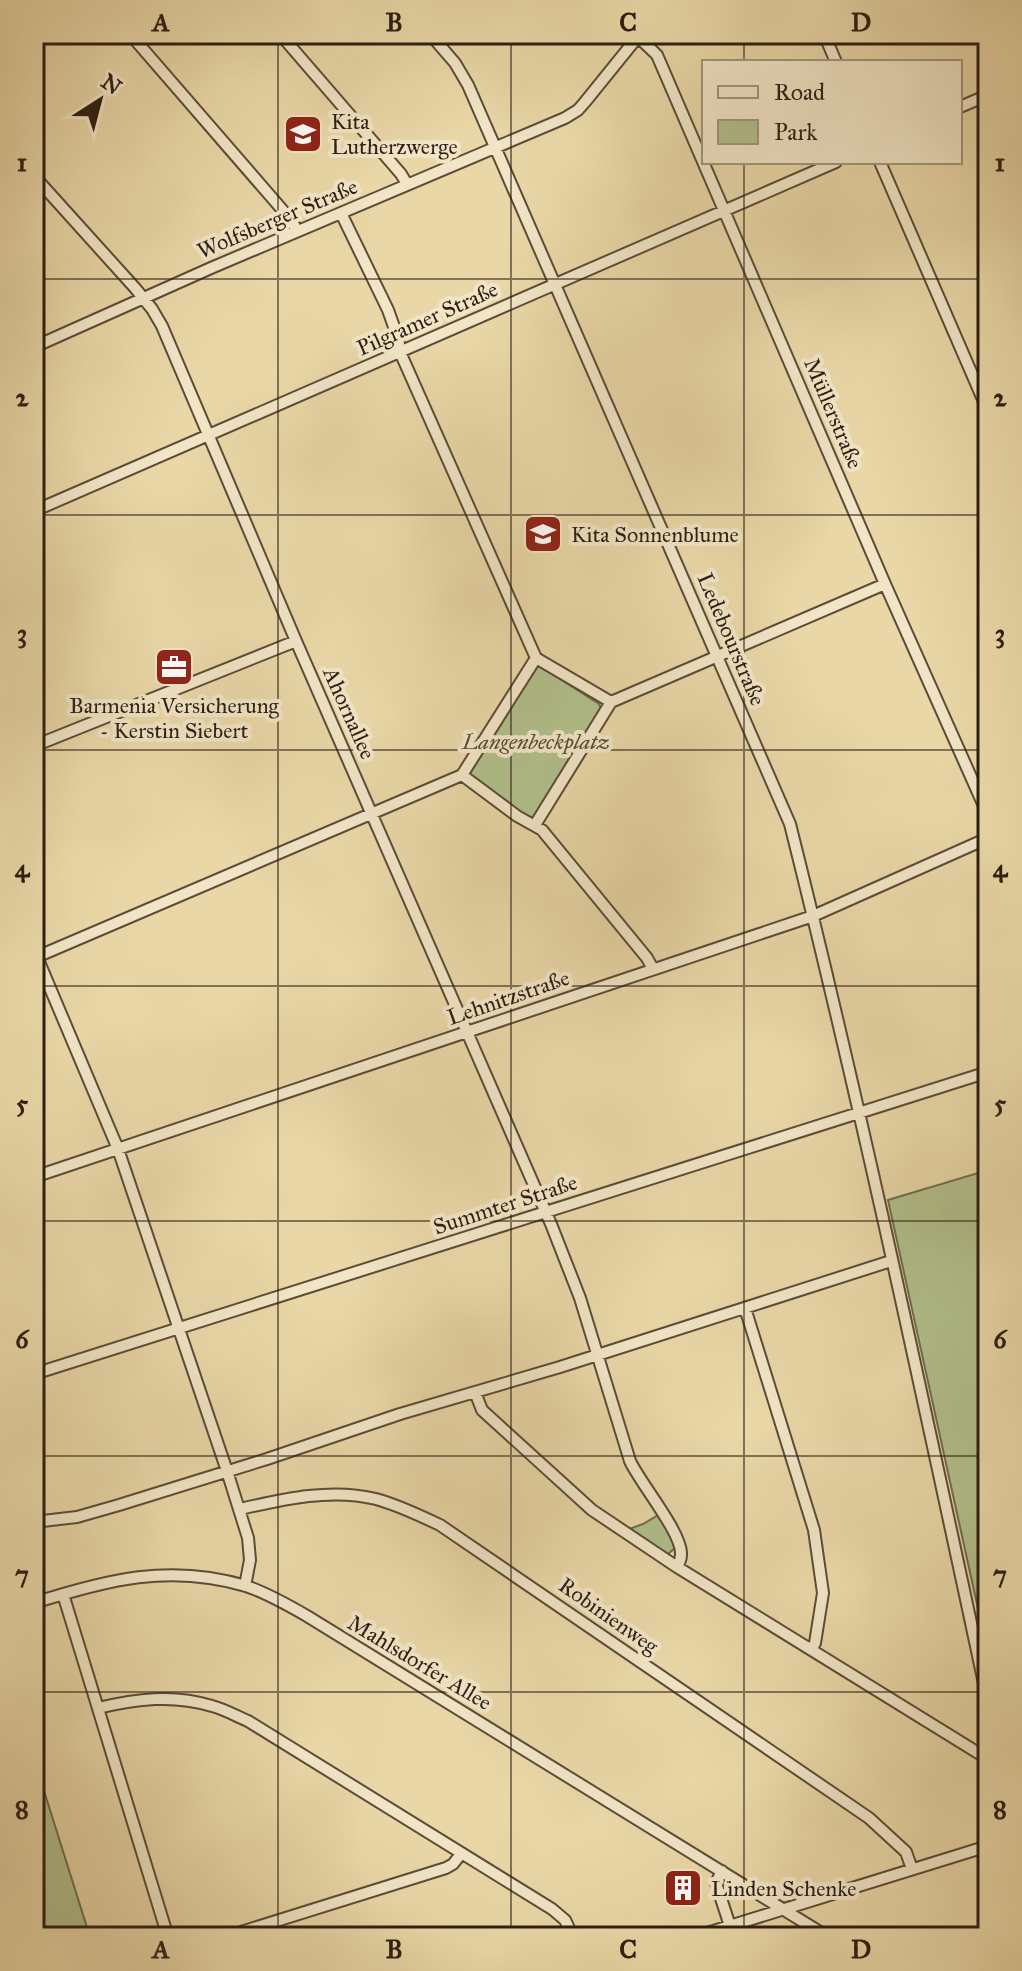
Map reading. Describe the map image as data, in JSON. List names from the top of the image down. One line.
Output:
{"streets":{"street":["Wolfsberger Straße","Pilgramer Straße","Müllerstraße","Ledebourstraße","Ahornallee","Lehnitzstraße","Summter Straße","Robinienweg","Mahlsdorfer Allee"]},"crossings":[["Wolfsberger Straße","Müllerstraße"],["Wolfsberger Straße","Ledebourstraße"],["Wolfsberger Straße","Ahornallee"],["Pilgramer Straße","Müllerstraße"],["Pilgramer Straße","Ledebourstraße"],["Pilgramer Straße","Ahornallee"],["Ledebourstraße","Lehnitzstraße"],["Ledebourstraße","Summter Straße"],["Ahornallee","Lehnitzstraße"],["Ahornallee","Summter Straße"]],"parks":["Langenbeckplatz"],"places":{"school or university":["Kita Lutherzwerge","Kita Sonnenblume"],"office":["Barmenia Versicherung - Kerstin Siebert"],"building":["Linden Schenke"]},"legend":["Road","Park"],"north":"top right","grid":{"columns":["A","B","C","D"],"rows":["1","2","3","4","5","6","7","8"]}}
